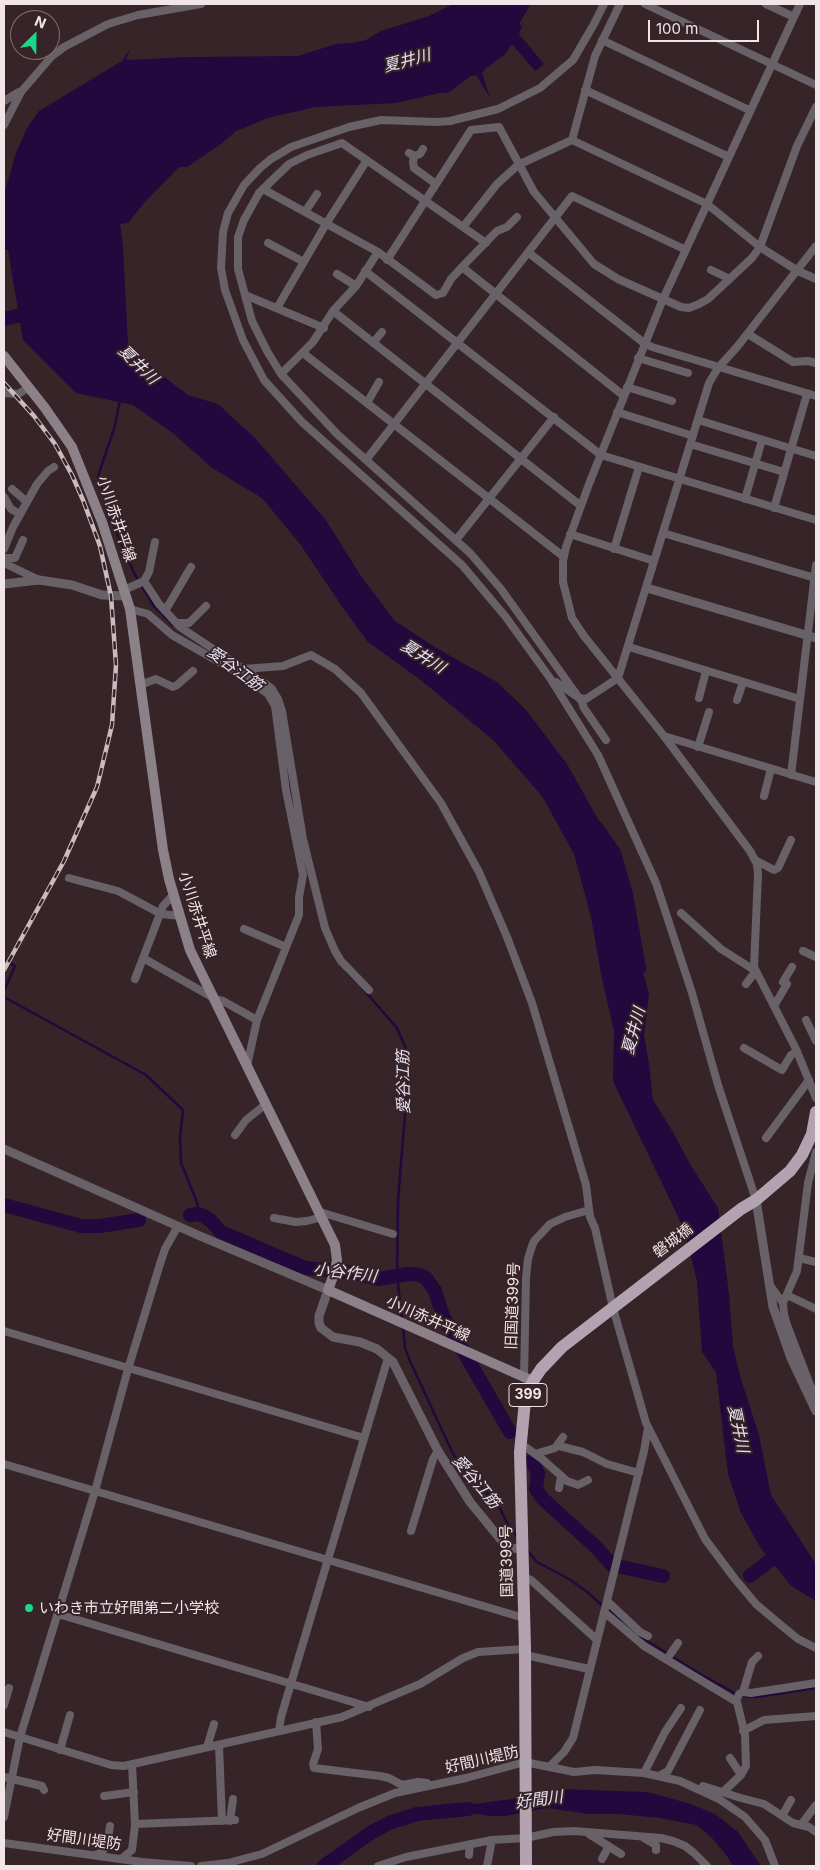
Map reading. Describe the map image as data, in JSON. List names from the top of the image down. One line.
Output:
{"streets":{"highway":["磐城橋","399","国道399号"],"main road":["小川赤井平線"],"street":["旧国道399号","好間川堤防"]},"crossings":[["小川赤井平線","旧国道399号"],["小川赤井平線","国道399号"],["磐城橋","399"],["磐城橋","国道399号"],["旧国道399号","国道399号"],["国道399号","好間川堤防"]],"water":["夏井川","愛谷江筋","小谷作川","好間川"],"places":["いわき市立好間第二小学校"],"scale_bar":"100 m","north":"top right"}
